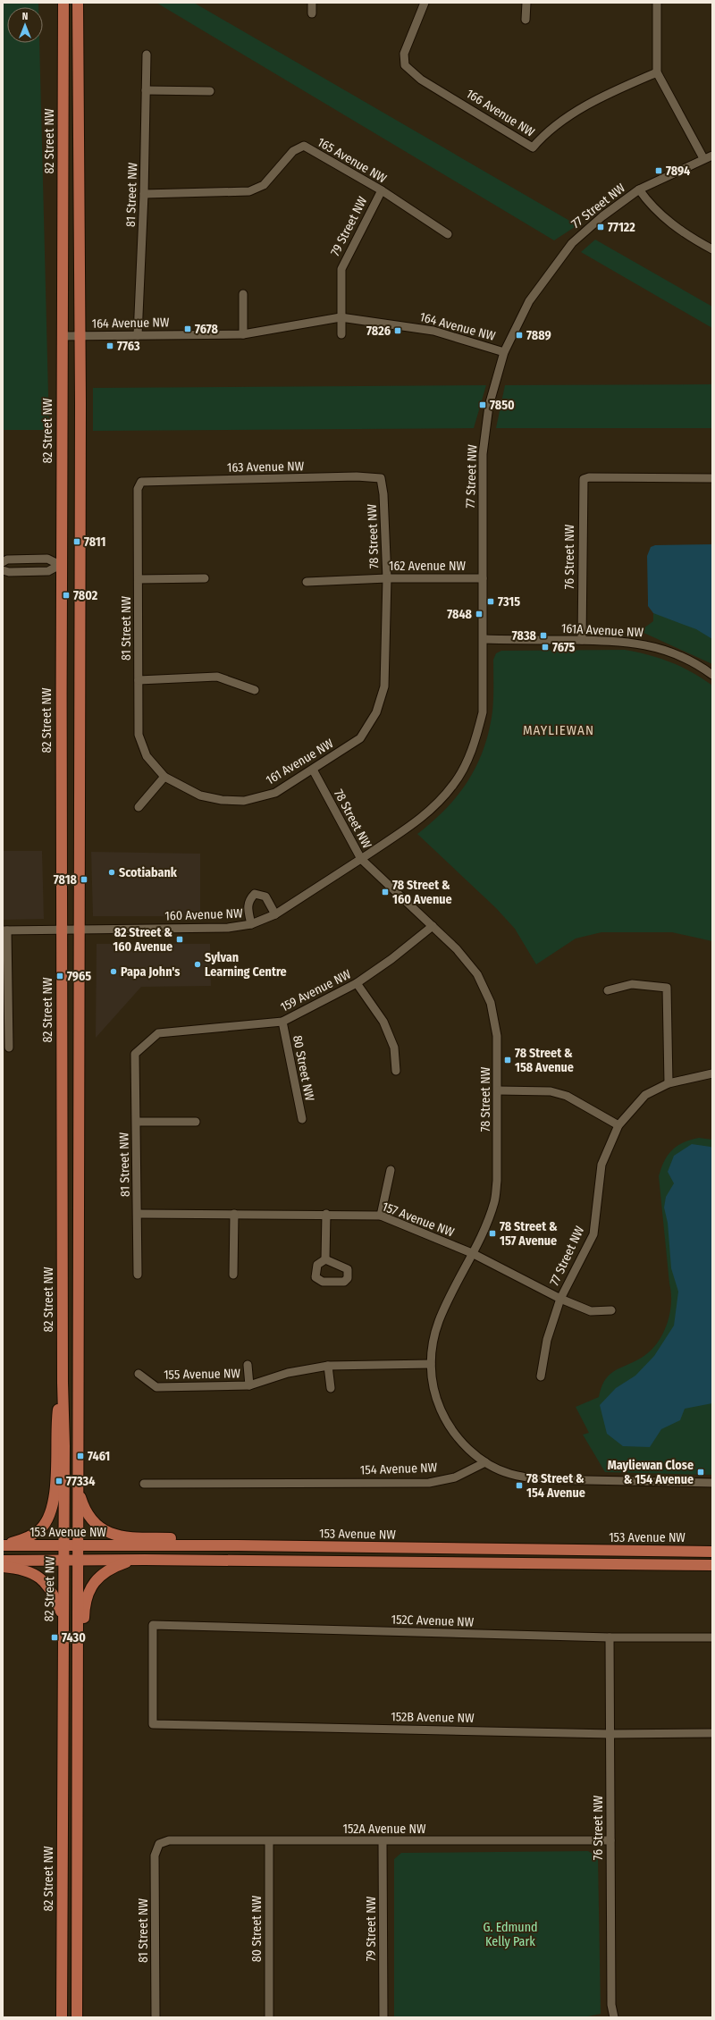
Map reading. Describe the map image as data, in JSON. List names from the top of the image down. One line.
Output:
{"streets":{"main road":["82 Street NW","153 Avenue NW"],"street":["166 Avenue NW","165 Avenue NW","81 Street NW","77 Street NW","79 Street NW","164 Avenue NW","163 Avenue NW","78 Street NW","76 Street NW","162 Avenue NW","161A Avenue NW","161 Avenue NW","160 Avenue NW","159 Avenue NW","80 Street NW","157 Avenue NW","155 Avenue NW","154 Avenue NW","152C Avenue NW","152B Avenue NW","152A Avenue NW"]},"crossings":[["82 Street NW","164 Avenue NW"],["82 Street NW","160 Avenue NW"],["82 Street NW","153 Avenue NW"],["165 Avenue NW","81 Street NW"],["165 Avenue NW","79 Street NW"],["81 Street NW","164 Avenue NW"],["81 Street NW","163 Avenue NW"],["81 Street NW","161 Avenue NW"],["81 Street NW","159 Avenue NW"],["81 Street NW","157 Avenue NW"],["81 Street NW","152A Avenue NW"],["77 Street NW","164 Avenue NW"],["77 Street NW","162 Avenue NW"],["77 Street NW","161A Avenue NW"],["77 Street NW","160 Avenue NW"],["77 Street NW","157 Avenue NW"],["79 Street NW","164 Avenue NW"],["79 Street NW","152A Avenue NW"],["163 Avenue NW","78 Street NW"],["78 Street NW","162 Avenue NW"],["78 Street NW","161 Avenue NW"],["78 Street NW","160 Avenue NW"],["78 Street NW","159 Avenue NW"],["78 Street NW","157 Avenue NW"],["78 Street NW","155 Avenue NW"],["78 Street NW","154 Avenue NW"],["76 Street NW","161A Avenue NW"],["76 Street NW","152C Avenue NW"],["76 Street NW","152B Avenue NW"],["76 Street NW","152A Avenue NW"],["159 Avenue NW","80 Street NW"],["80 Street NW","152A Avenue NW"],["152C Avenue NW","152B Avenue NW"]],"districts":["MAYLIEWAN"],"parks":["G. Edmund Kelly Park"],"places":{"transit":["7894","77122","7678","7826","7889","7763","7850","7811","7802","7315","7848","7838","7675","7818","78 Street & 160 Avenue","82 Street & 160 Avenue","7965","78 Street & 158 Avenue","78 Street & 157 Avenue","7461","Mayliewan Close & 154 Avenue","77334","78 Street & 154 Avenue","7430"],"other":["Scotiabank","Sylvan Learning Centre","Papa John's"]},"north":"top"}
